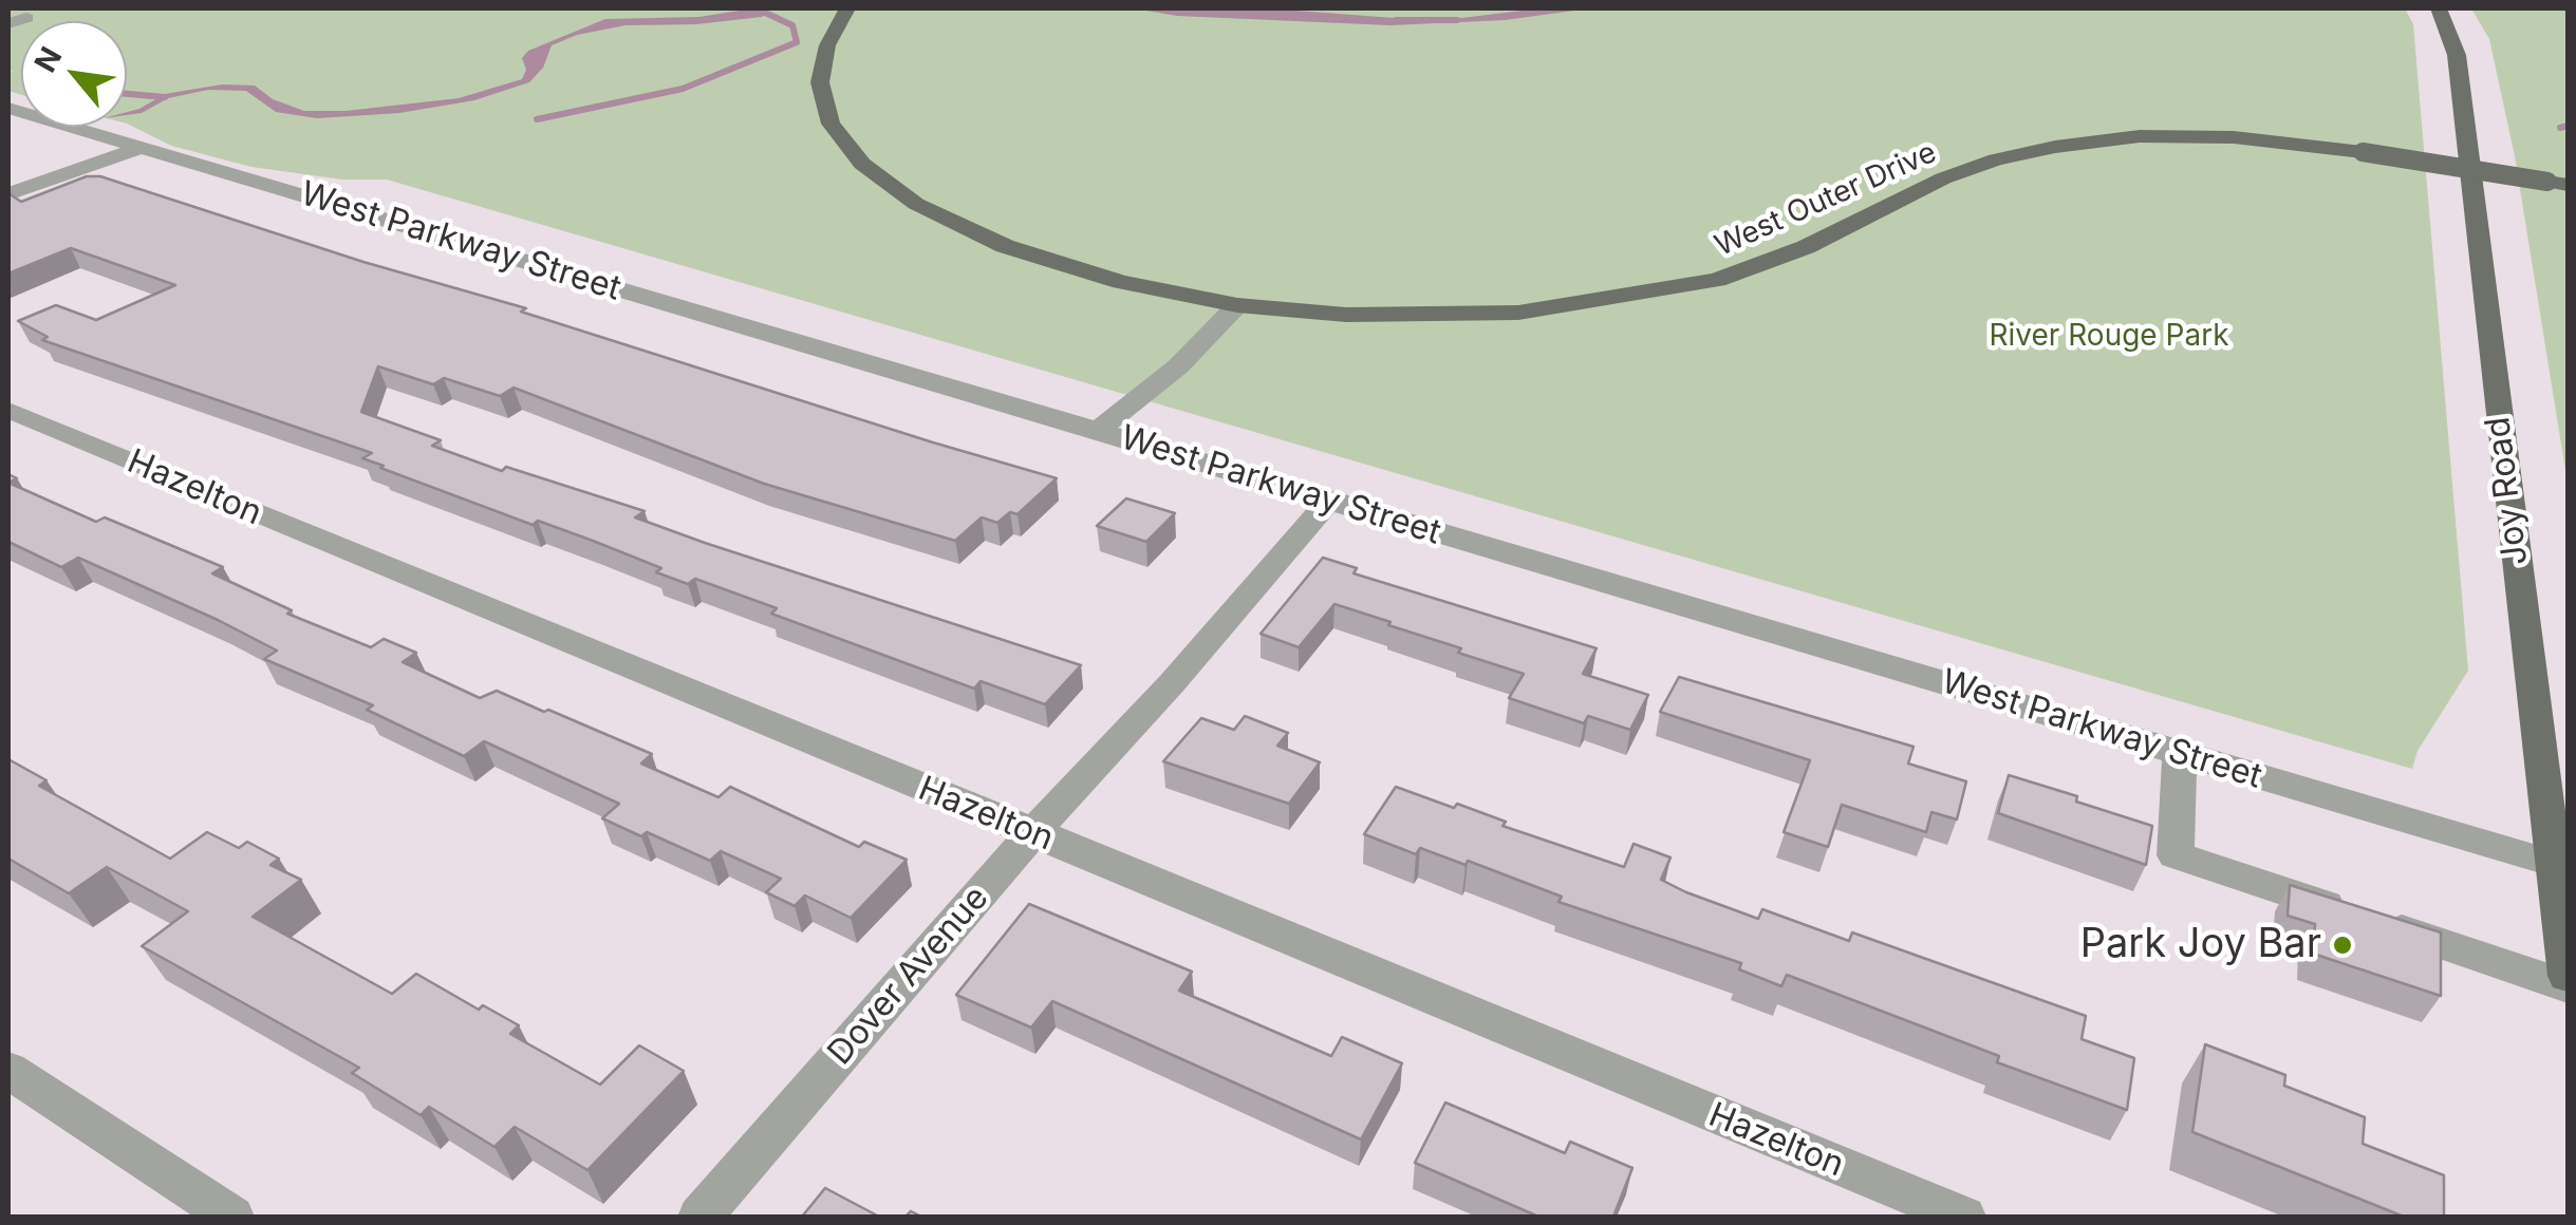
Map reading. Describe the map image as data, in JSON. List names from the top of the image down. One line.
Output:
{"streets":{"main road":["West Outer Drive","Joy Road"],"street":["West Parkway Street","Hazelton","Dover Avenue"]},"crossings":[["West Parkway Street","Joy Road"],["West Parkway Street","Dover Avenue"],["Hazelton","Dover Avenue"]],"parks":["River Rouge Park"],"places":["Park Joy Bar"],"north":"top left"}
